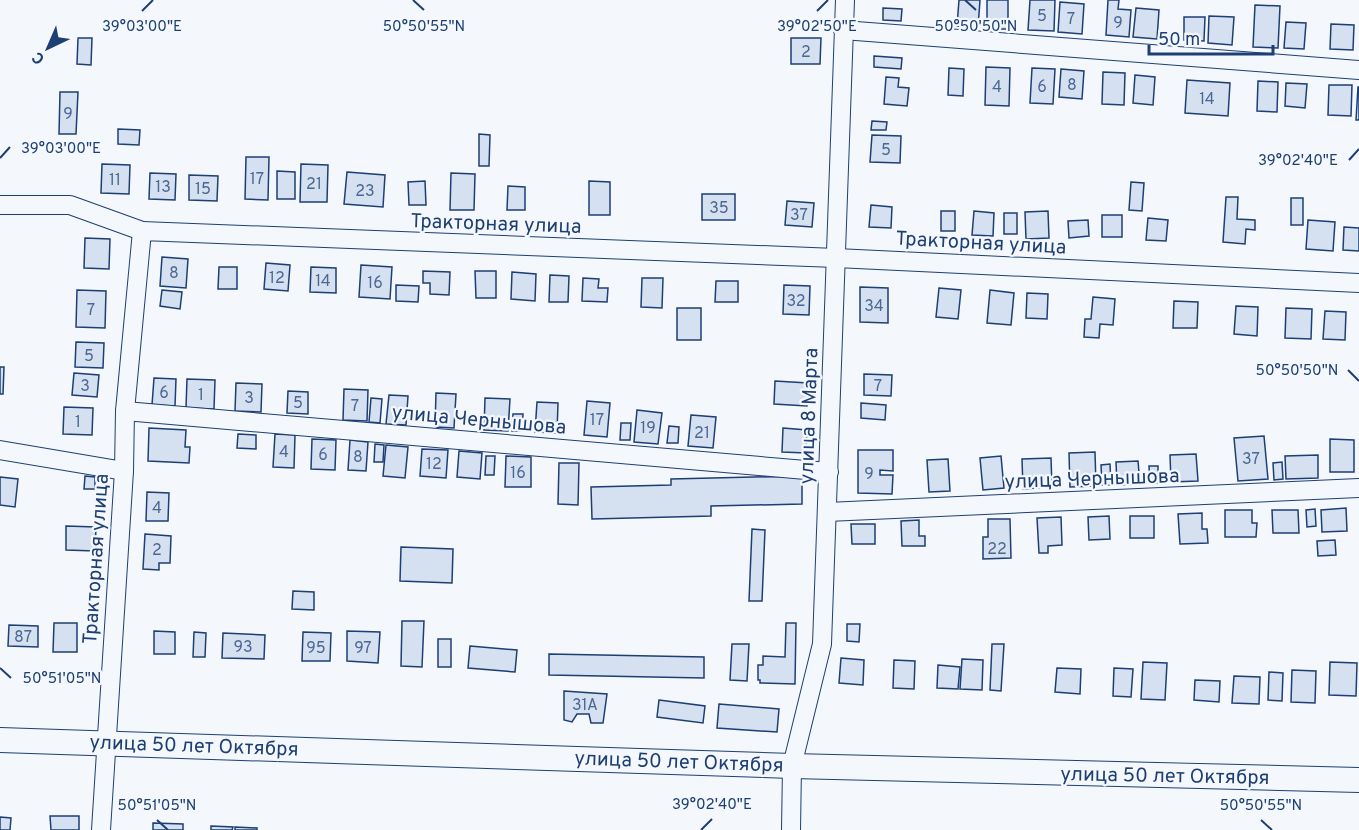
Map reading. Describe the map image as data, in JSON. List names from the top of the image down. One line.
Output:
{"streets":{"main road":["улица 50 лет Октября"],"street":["Тракторная улица","улица 8 Марта","улица Чернышова"]},"crossings":[["Тракторная улица","улица 8 Марта"],["Тракторная улица","улица Чернышова"],["Тракторная улица","улица 50 лет Октября"],["улица 8 Марта","улица Чернышова"],["улица 8 Марта","улица 50 лет Октября"]],"house_numbers":["5","7","9","2","8","4","6","14","9","5","17","11","21","13","15","23","35","37","8","12","14","16","32","34","7","5","3","7","6","1","3","5","7","17","1","19","21","4","6","8","37","12","16","9","4","22","2","87","93","95","97","31А"],"scale_bar":"50 m","north":"bottom left","coordinates":["50°50'55\"N","50°50'50\"N","39°03'00\"E","39°02'50\"E","39°02'40\"E","50°51'05\"N"]}
